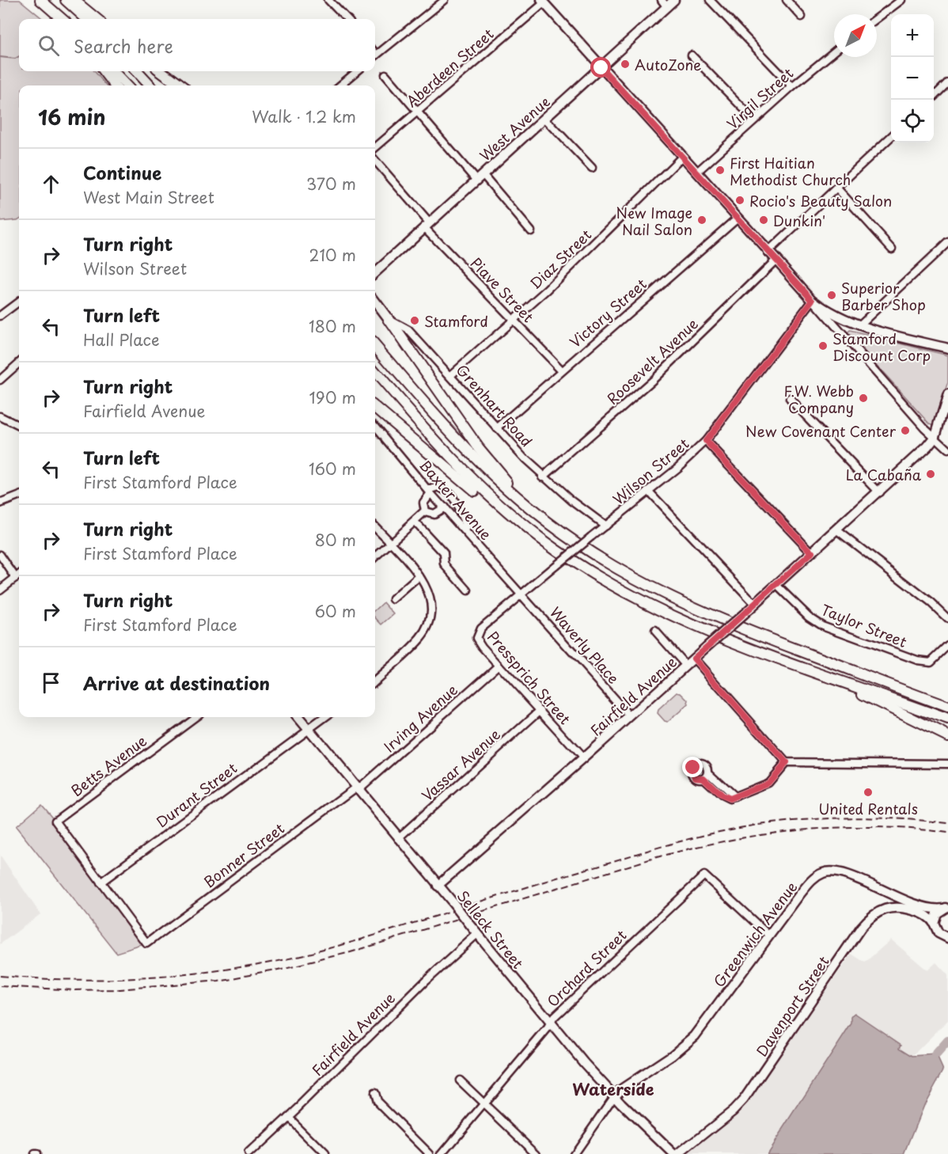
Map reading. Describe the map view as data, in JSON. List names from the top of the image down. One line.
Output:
{"streets":{"main road":["West Avenue","Grenhart Road","Fairfield Avenue","Selleck Street","Greenwich Avenue","Davenport Street"],"street":["Aberdeen Street","Virgil Street","Diaz Street","Piave Street","Victory Street","Roosevelt Avenue","Wilson Street","Baxter Avenue","Taylor Street","Waverly Place","Pressprich Street","Irving Avenue","Vassar Avenue","Betts Avenue","Durant Street","Bonner Street","Orchard Street"]},"crossings":[["West Avenue","Piave Street"],["Diaz Street","Piave Street"],["Diaz Street","Grenhart Road"],["Piave Street","Victory Street"],["Victory Street","Grenhart Road"],["Roosevelt Avenue","Grenhart Road"],["Grenhart Road","Wilson Street"],["Wilson Street","Baxter Avenue"],["Wilson Street","Waverly Place"],["Wilson Street","Pressprich Street"],["Baxter Avenue","Waverly Place"],["Taylor Street","Fairfield Avenue"],["Waverly Place","Fairfield Avenue"],["Pressprich Street","Fairfield Avenue"],["Pressprich Street","Irving Avenue"],["Pressprich Street","Vassar Avenue"],["Fairfield Avenue","Selleck Street"],["Irving Avenue","Bonner Street"],["Irving Avenue","Selleck Street"],["Vassar Avenue","Selleck Street"],["Betts Avenue","Durant Street"],["Betts Avenue","Bonner Street"],["Durant Street","Bonner Street"],["Durant Street","Selleck Street"],["Bonner Street","Selleck Street"],["Selleck Street","Greenwich Avenue"],["Selleck Street","Orchard Street"],["Greenwich Avenue","Orchard Street"]],"districts":["Waterside"],"places":["AutoZone","First Haitian Methodist Church","Rocio's Beauty Salon","New Image Nail Salon","Dunkin'","Superior Barber Shop","Stamford","Stamford Discount Corp","F.W. Webb Company","New Covenant Center","La Cabaña","United Rentals"],"north":"top right","page":{"map_buttons":["+","−"],"search":"Search here","heading":["16 min","Walk · 1.2 km"],"list":[["Continue","West Main Street","370 m"],["Turn right","Wilson Street","210 m"],["Turn left","Hall Place","180 m"],["Turn right","Fairfield Avenue","190 m"],["Turn left","First Stamford Place","160 m"],["Turn right","First Stamford Place","80 m"],["Turn right","First Stamford Place","60 m"],"Arrive at destination"]}}
